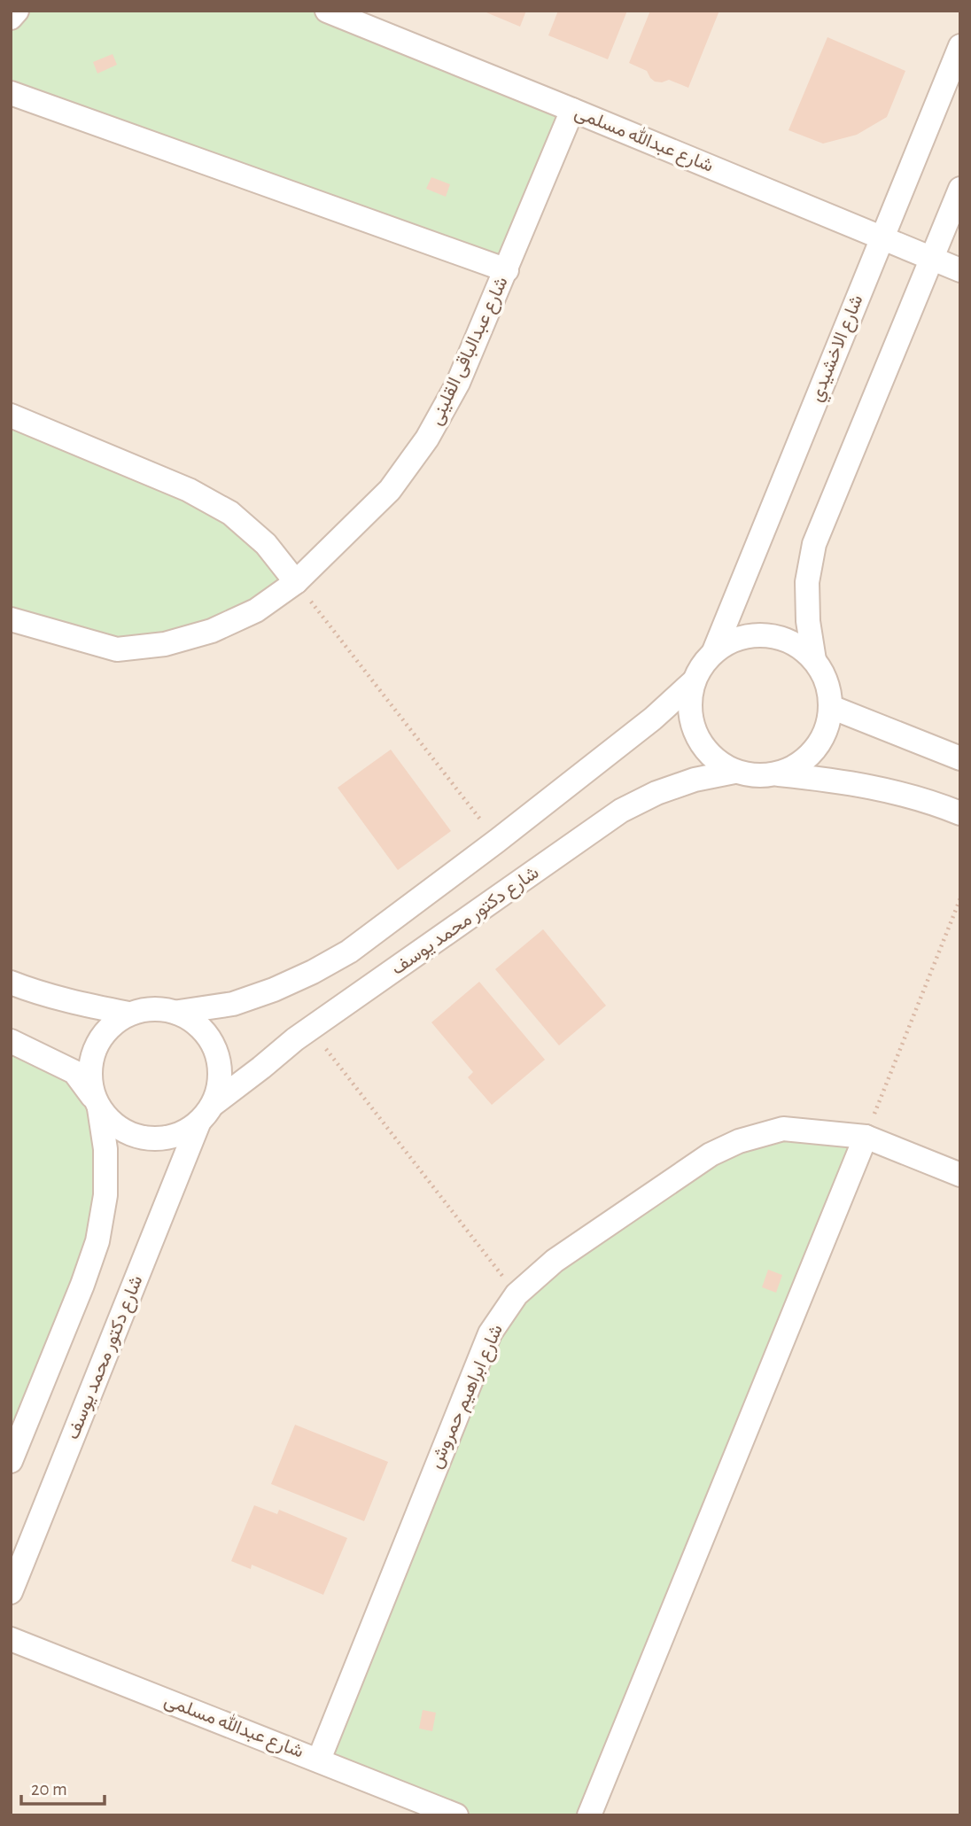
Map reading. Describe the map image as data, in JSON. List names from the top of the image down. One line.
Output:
{"streets":{"street":["شارع عبدالله مسلمى","شارع الاخشيدي","شارع عبدالباقى القلينى","شارع دكتور محمد يوسف","شارع ابراهيم حمروش"]},"crossings":[["شارع عبدالله مسلمى","شارع الاخشيدي"],["شارع عبدالله مسلمى","شارع عبدالباقى القلينى"],["شارع عبدالله مسلمى","شارع ابراهيم حمروش"],["شارع الاخشيدي","شارع دكتور محمد يوسف"]],"scale_bar":"20 m"}
